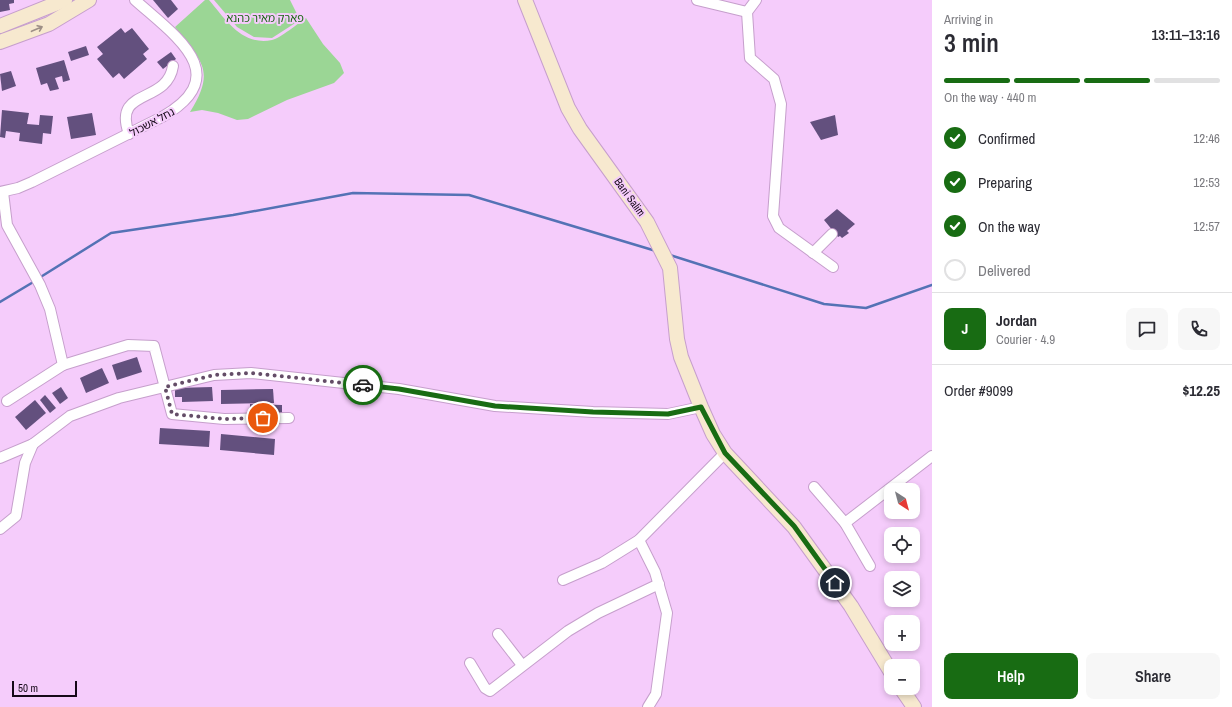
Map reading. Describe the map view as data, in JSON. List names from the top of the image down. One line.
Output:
{"streets":{"street":["נחל אשכול","Bani Salim"]},"parks":["פארק מאיר כהנא"],"scale_bar":"50 m","north":"bottom right","page":{"heading":["3 min","Arriving in","13:11–13:16"],"panel":["Jordan","Courier · 4.9","Order #9099","$12.25"],"bar":"On the way · 440 m","list":[["Confirmed","12:46"],["Preparing","12:53"],["On the way","12:57"],"Delivered"],"round":"J","map_buttons":["+","−"],"buttons":["Help","Share"],"scale":"50 m"}}
